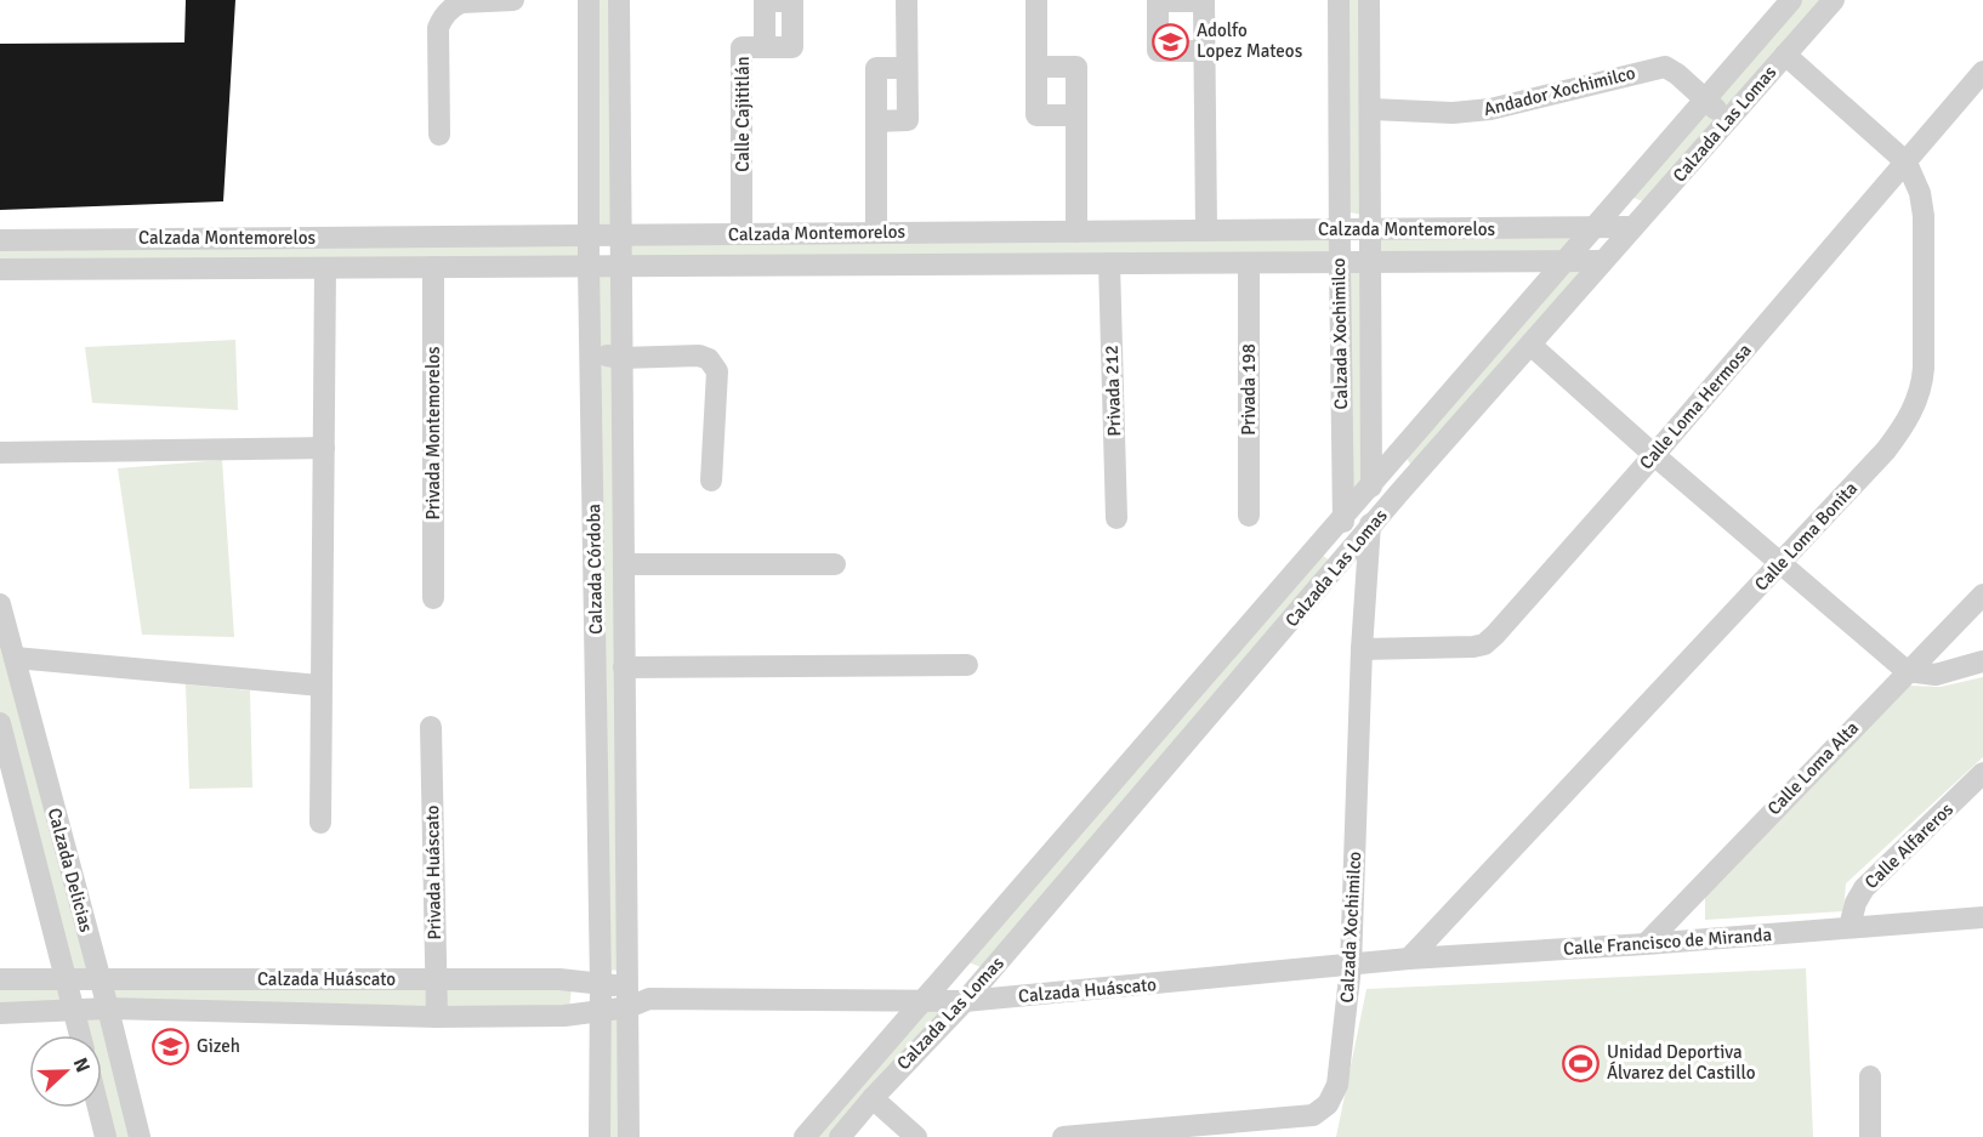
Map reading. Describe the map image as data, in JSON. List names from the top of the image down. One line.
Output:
{"streets":{"street":["Andador Xochimilco","Calle Cajititlán","Calzada Las Lomas","Calzada Montemorelos","Calzada Xochimilco","Privada 198","Privada 212","Calle Loma Hermosa","Privada Montemorelos","Calle Loma Bonita","Calzada Córdoba","Calle Loma Alta","Calle Alfareros","Calzada Delicias","Privada Huáscato","Calle Francisco de Miranda","Calzada Huáscato"]},"crossings":[["Andador Xochimilco","Calzada Las Lomas"],["Andador Xochimilco","Calzada Xochimilco"],["Calle Cajititlán","Calzada Montemorelos"],["Calzada Las Lomas","Calzada Montemorelos"],["Calzada Las Lomas","Calzada Xochimilco"],["Calzada Las Lomas","Calle Loma Bonita"],["Calzada Las Lomas","Calzada Huáscato"],["Calzada Montemorelos","Calzada Xochimilco"],["Calzada Montemorelos","Privada 198"],["Calzada Montemorelos","Privada 212"],["Calzada Montemorelos","Privada Montemorelos"],["Calzada Montemorelos","Calzada Córdoba"],["Calzada Xochimilco","Calle Loma Hermosa"],["Calzada Xochimilco","Calle Francisco de Miranda"],["Calzada Xochimilco","Calzada Huáscato"],["Calle Loma Hermosa","Calle Loma Bonita"],["Calle Loma Bonita","Calle Francisco de Miranda"],["Calzada Córdoba","Calzada Huáscato"],["Calle Loma Alta","Calle Francisco de Miranda"],["Calle Alfareros","Calle Francisco de Miranda"],["Calzada Delicias","Calzada Huáscato"],["Privada Huáscato","Calzada Huáscato"],["Calle Francisco de Miranda","Calzada Huáscato"]],"places":{"school or university":["Adolfo Lopez Mateos","Gizeh"],"sports":["Unidad Deportiva Álvarez del Castillo"]},"north":"right"}
